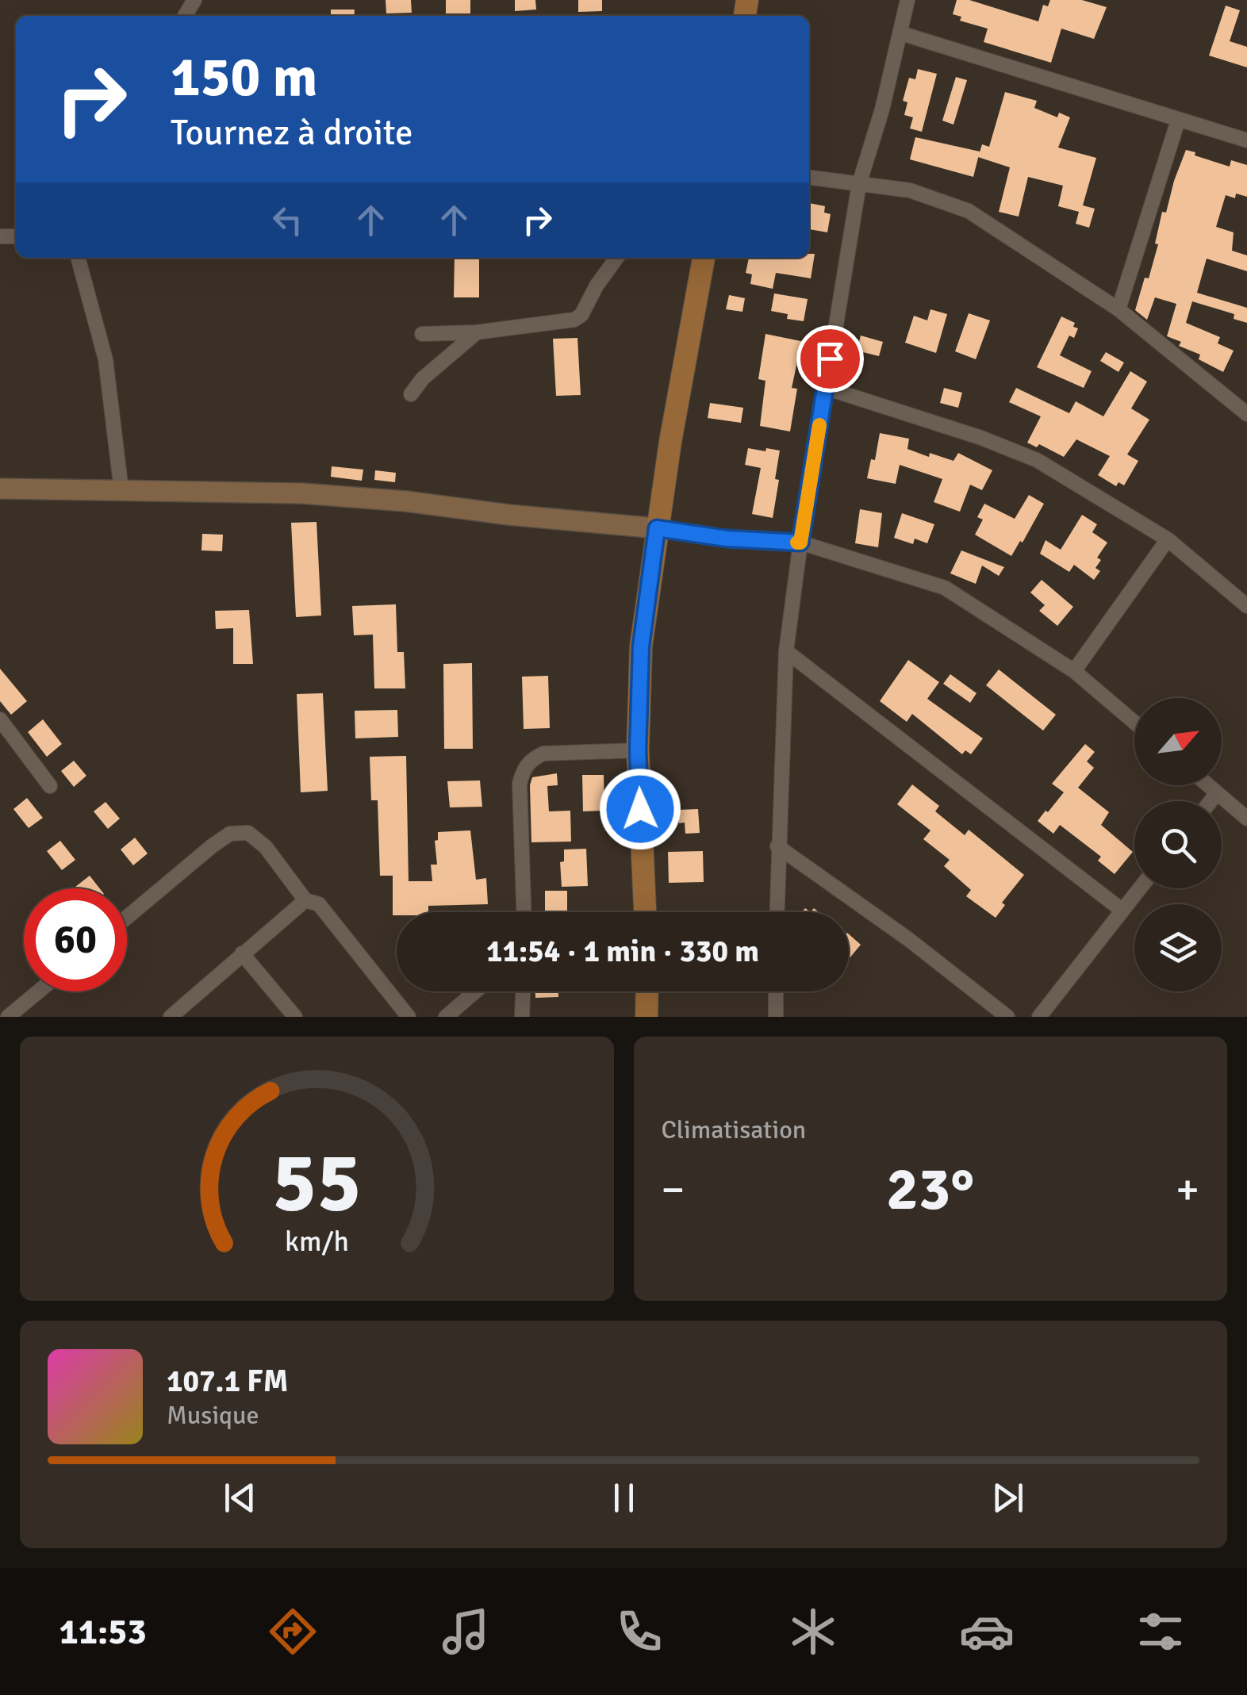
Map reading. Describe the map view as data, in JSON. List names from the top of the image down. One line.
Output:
{"north":"top right","page":{"turn":["150 m","Tournez à droite"],"limit":"60","trip":"11:54 · 1 min · 330 m","tile":"Climatisation","heat":["−","23°","+"],"song":["107.1 FM","Musique"],"tabs":"11:53","gauge":["55","km/h"]}}
